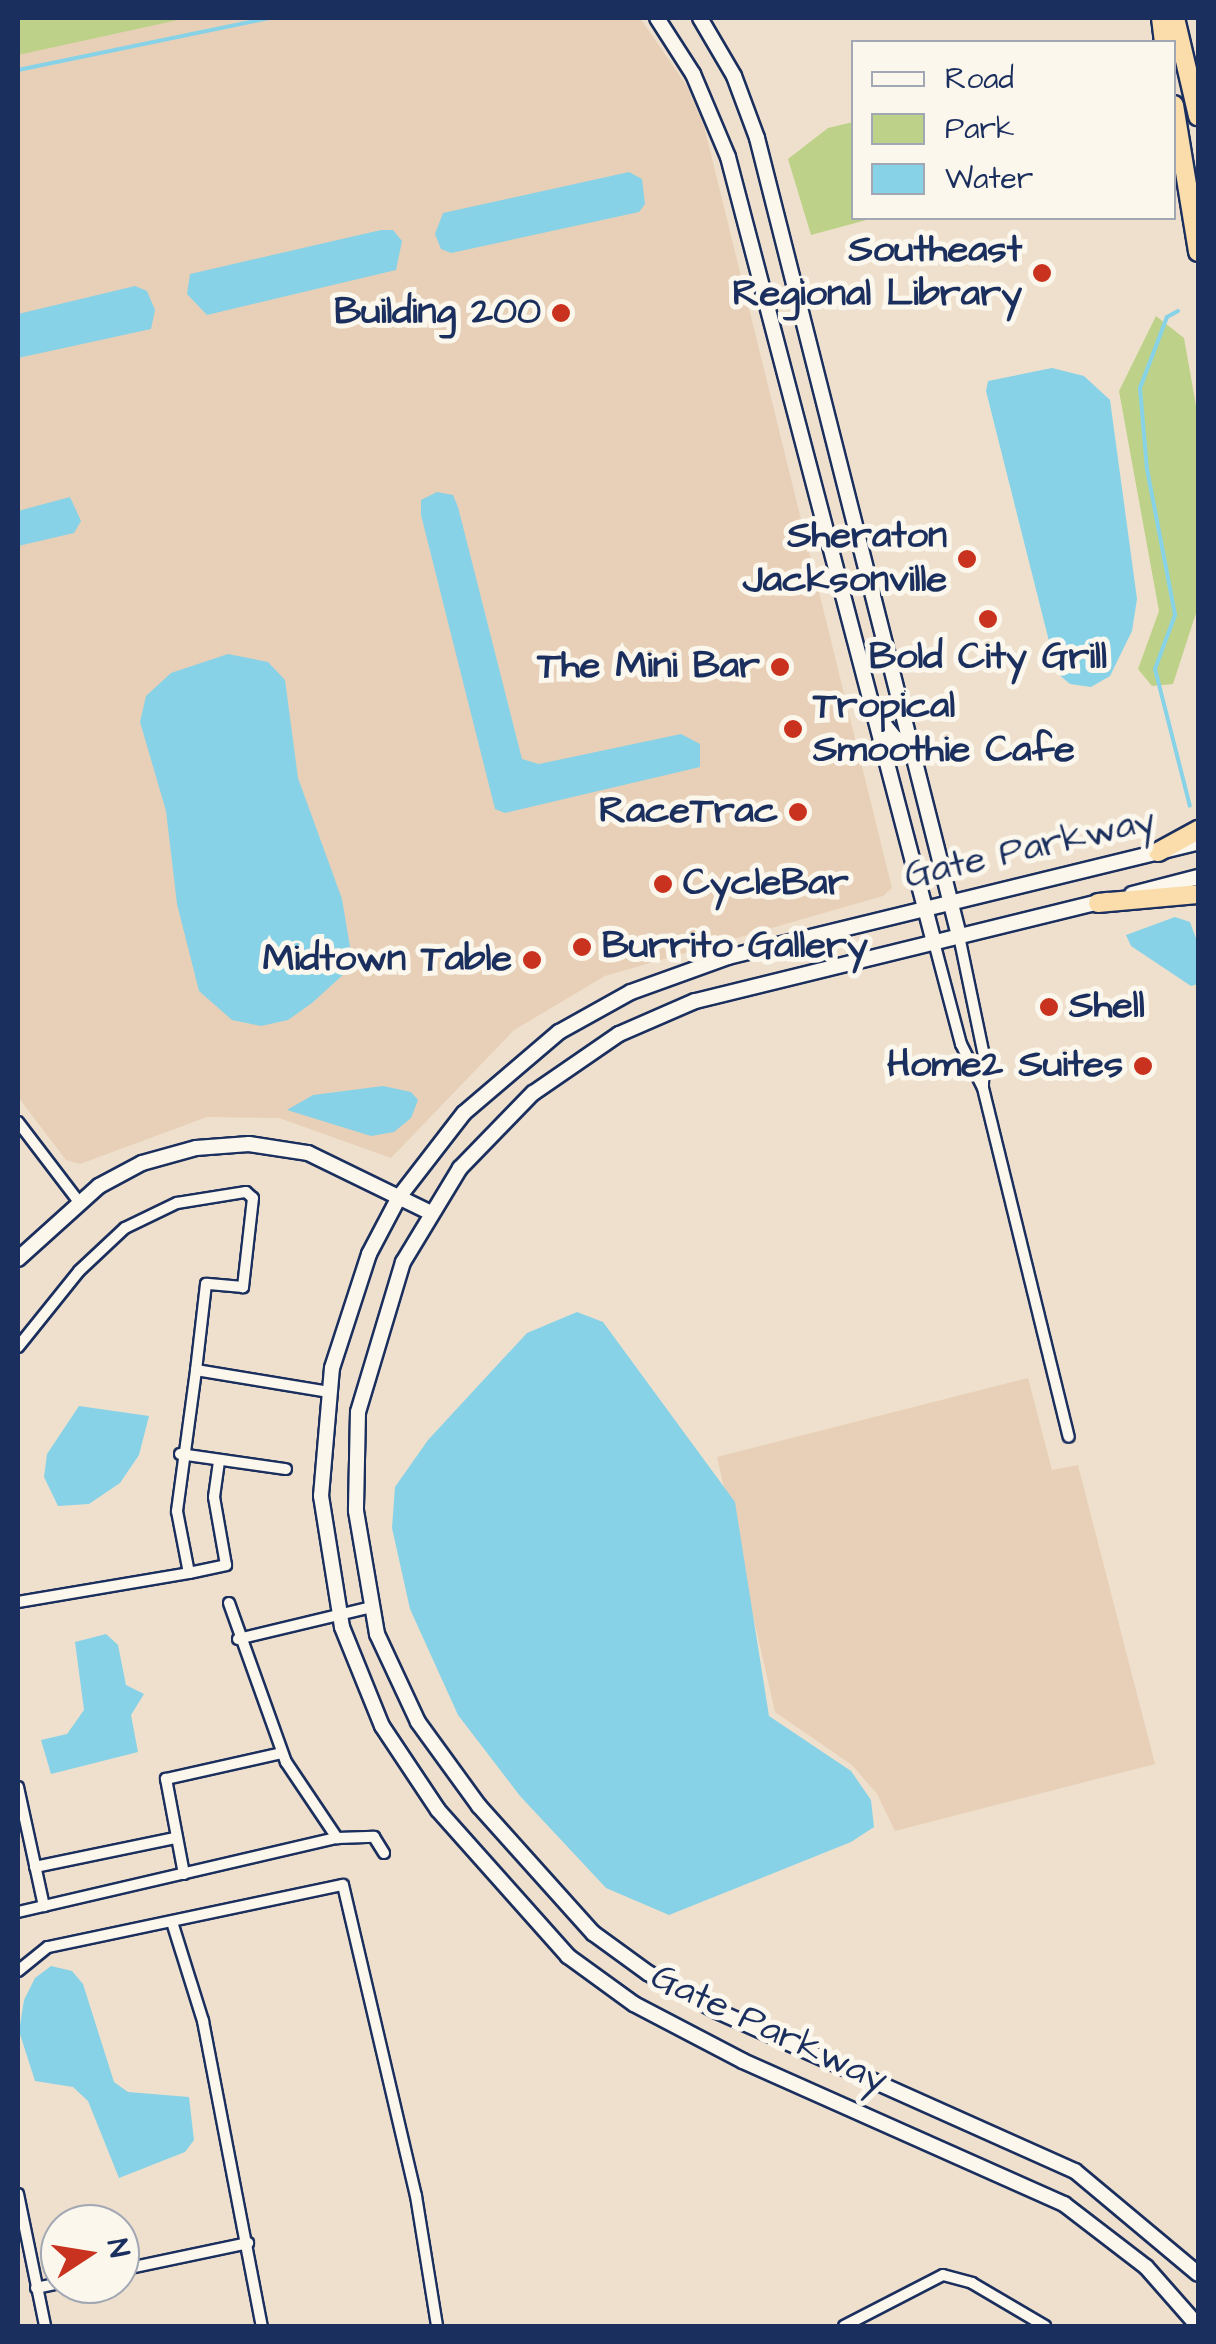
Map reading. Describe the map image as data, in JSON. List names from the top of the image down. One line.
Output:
{"streets":{"main road":["Gate Parkway"]},"places":["Southeast Regional Library","Building 200","Sheraton Jacksonville","Bold City Grill","The Mini Bar","Tropical Smoothie Cafe","RaceTrac","CycleBar","Burrito Gallery","Midtown Table","Shell","Home2 Suites"],"legend":["Road","Park","Water"],"north":"right"}
